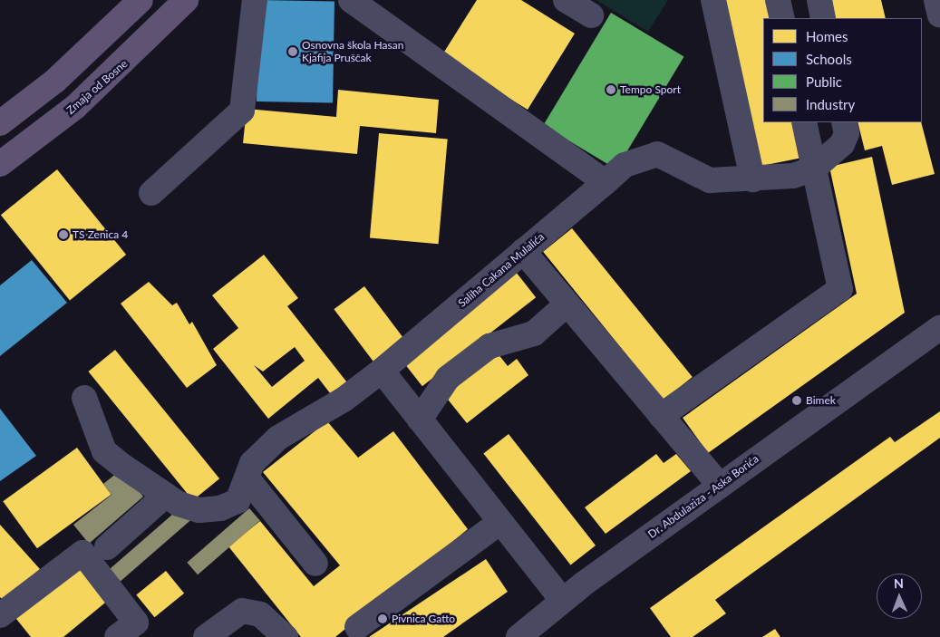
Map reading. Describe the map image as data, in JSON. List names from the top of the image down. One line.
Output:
{"streets":{"main road":["Zmaja od Bosne"],"street":["Saliha Cakana Mulalića","Dr. Abdulaziza - Aska Borića"]},"places":["Osnovna škola Hasan Kjafija Pruščak","Tempo Sport","TS Zenica 4","Bimek","Pivnica Gatto"],"legend":["Homes","Schools","Public","Industry"],"north":"top"}
